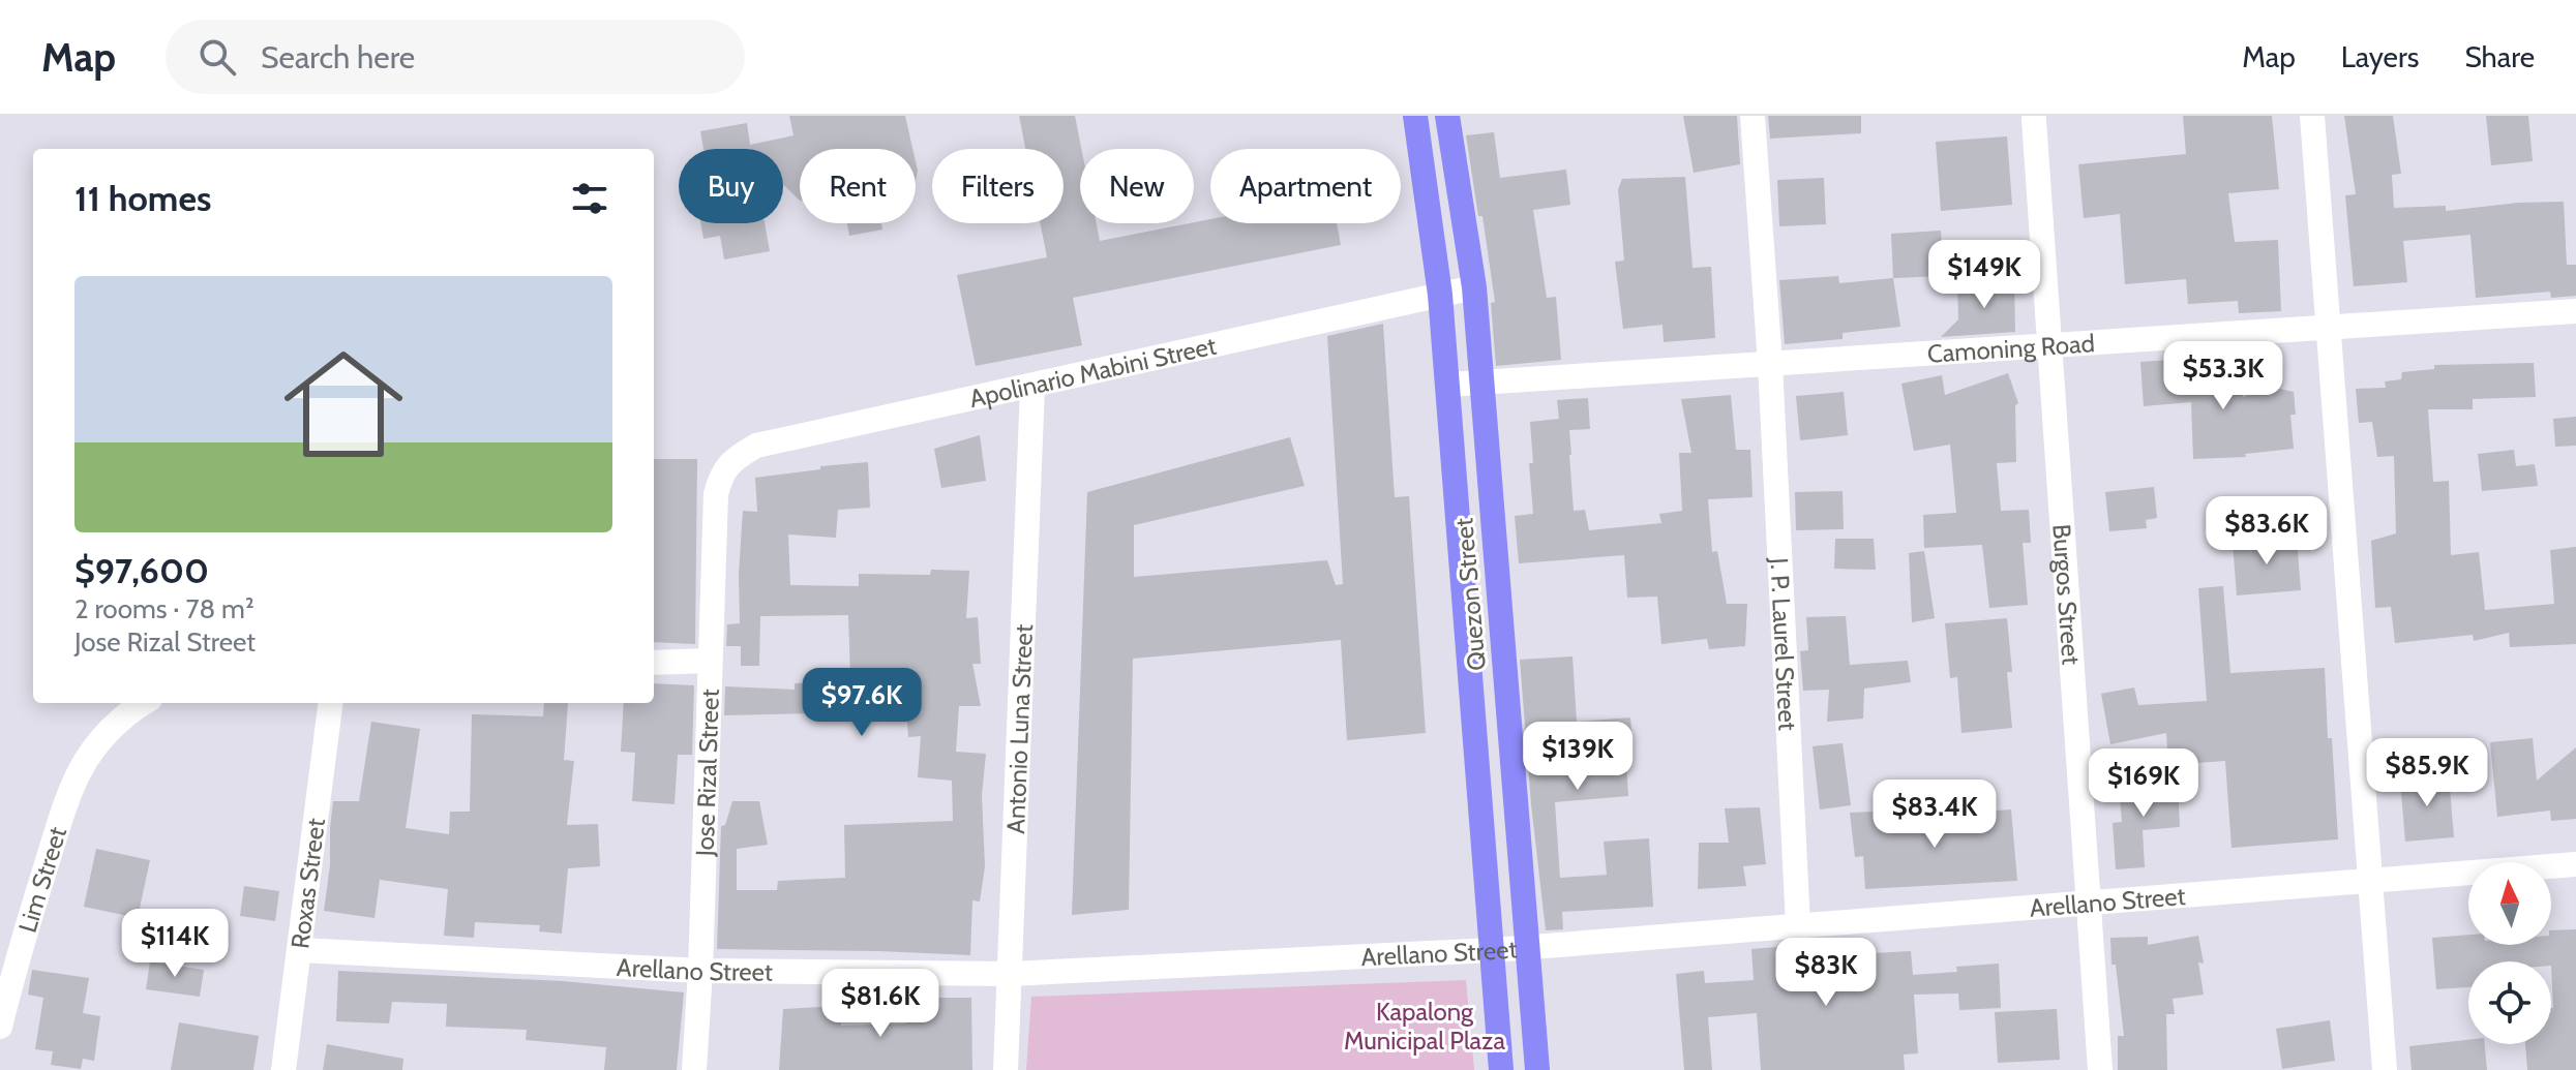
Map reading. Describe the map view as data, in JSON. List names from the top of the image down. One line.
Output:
{"streets":{"highway":["Quezon Street"],"street":["Camoning Road","Apolinario Mabini Street","Burgos Street","J. P. Laurel Street","Antonio Luna Street","Jose Rizal Street","Lim Street","Roxas Street","Arellano Street"]},"crossings":[["Camoning Road","Quezon Street"],["Camoning Road","Burgos Street"],["Camoning Road","J. P. Laurel Street"],["Apolinario Mabini Street","Quezon Street"],["Apolinario Mabini Street","Antonio Luna Street"],["Apolinario Mabini Street","Jose Rizal Street"],["Quezon Street","Arellano Street"],["Burgos Street","Arellano Street"],["J. P. Laurel Street","Arellano Street"],["Antonio Luna Street","Arellano Street"],["Jose Rizal Street","Arellano Street"],["Roxas Street","Arellano Street"]],"parks":["Kapalong Municipal Plaza"],"north":"top","page":{"header":"Map","search":"Search here","nav":["Map","Layers","Share"],"chip":["Buy","Rent","Filters","New","Apartment"],"heading":"11 homes","price":["$149K","$53.3K","$83.6K","$97.6K","$139K","$85.9K","$169K","$83.4K","$114K","$83K","$81.6K"],"list":[{"name":"$97,600","note":"2 rooms · 78 m² · Jose Rizal Street"}]}}
